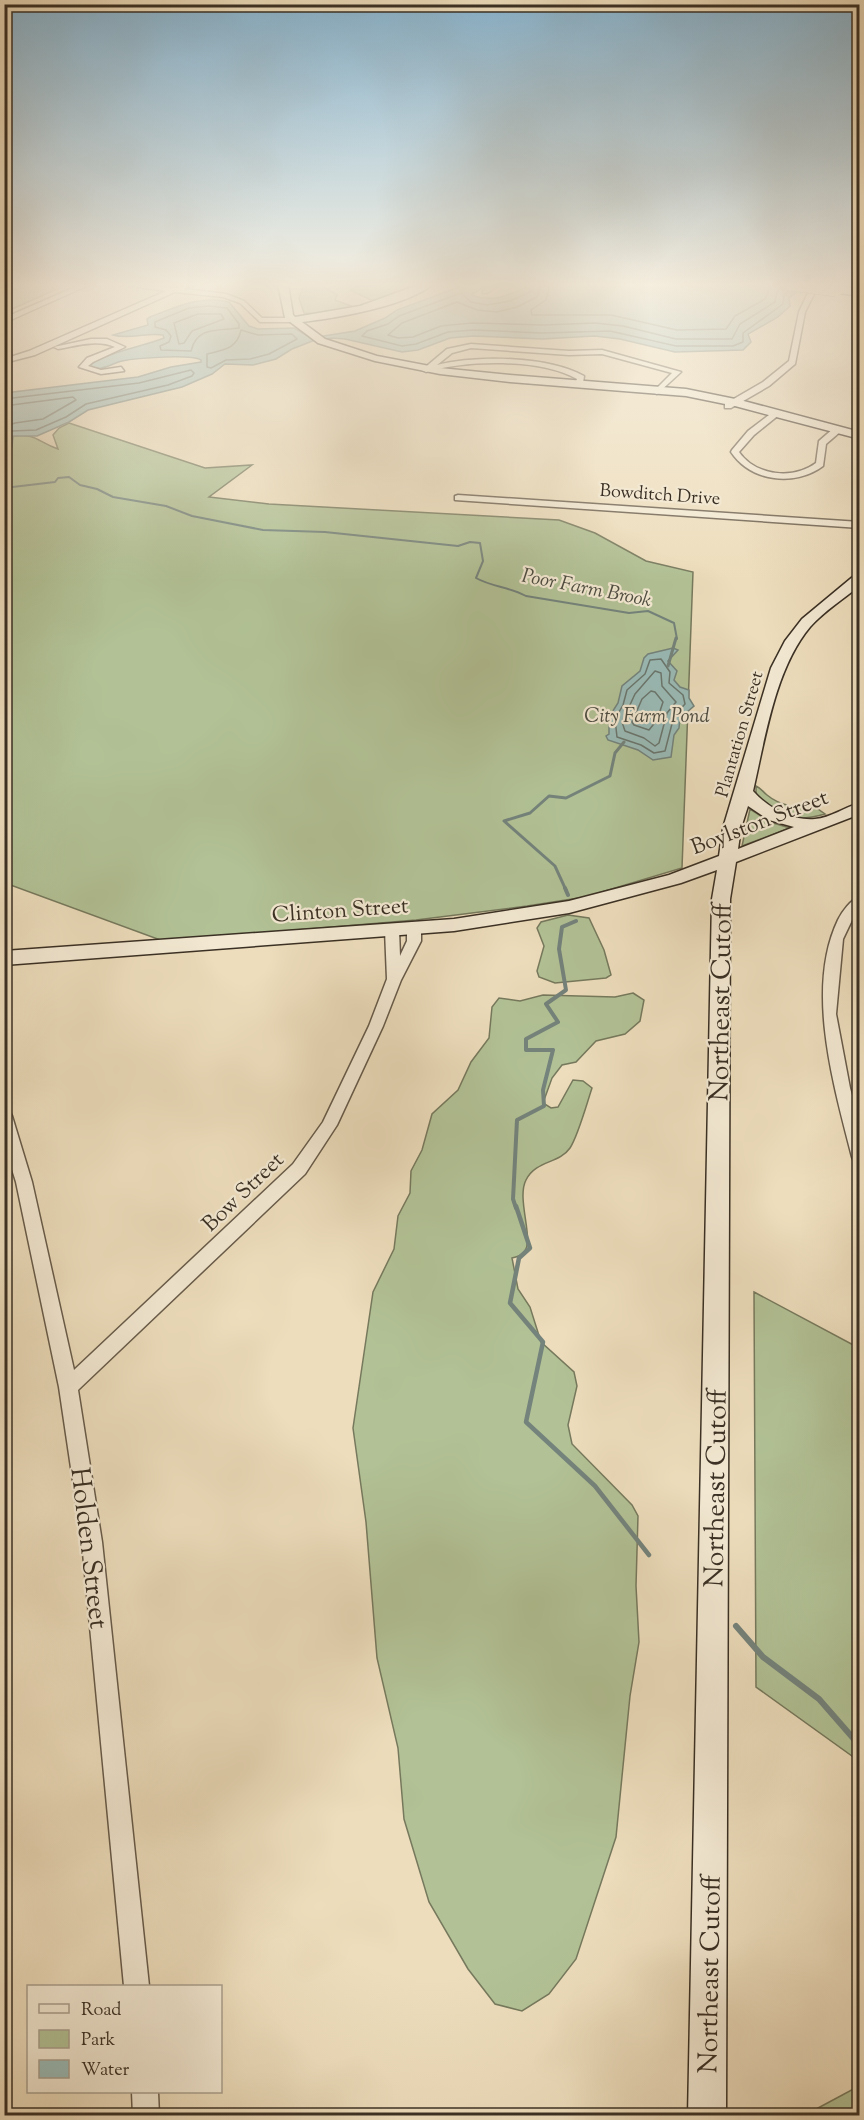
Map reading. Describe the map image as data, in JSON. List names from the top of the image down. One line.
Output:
{"streets":{"main road":["Plantation Street","Boylston Street","Clinton Street","Northeast Cutoff"],"street":["Bowditch Drive","Bow Street","Holden Street"]},"crossings":[["Plantation Street","Boylston Street"],["Plantation Street","Northeast Cutoff"],["Boylston Street","Clinton Street"],["Boylston Street","Northeast Cutoff"],["Clinton Street","Bow Street"],["Bow Street","Holden Street"]],"water":["Poor Farm Brook","City Farm Pond"],"legend":["Road","Park","Water"]}
